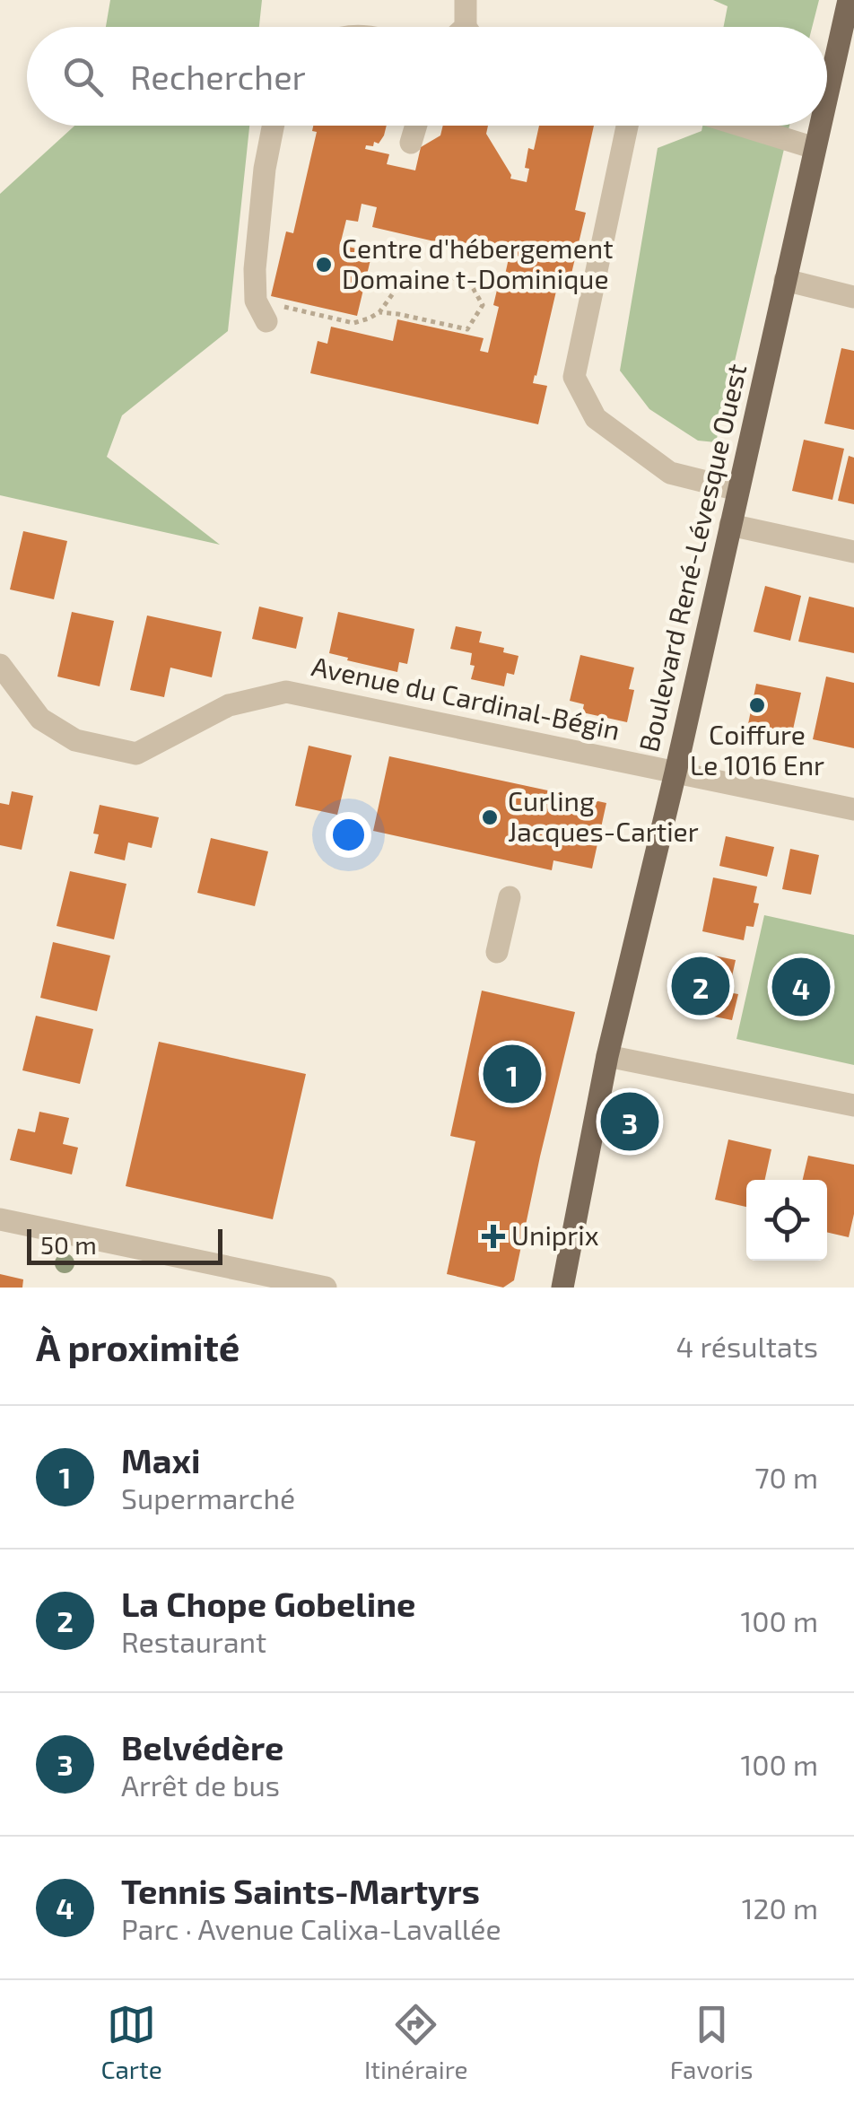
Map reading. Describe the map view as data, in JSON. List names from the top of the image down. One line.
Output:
{"streets":{"main road":["Boulevard René-Lévesque Ouest"],"street":["Avenue du Cardinal-Bégin"]},"crossings":[["Boulevard René-Lévesque Ouest","Avenue du Cardinal-Bégin"]],"places":{"other":["Centre d'hébergement Domaine t-Dominique","Coiffure Le 1016 Enr","Curling Jacques-Cartier"],"health":["Uniprix"]},"scale_bar":"50 m","page":{"search":"Rechercher","pins":["2","4","1","3"],"scale":"50 m","heading":["À proximité","4 résultats"],"list":[{"mark":"1","name":"Maxi","note":"Supermarché","value":"70 m"},{"mark":"2","name":"La Chope Gobeline","note":"Restaurant","value":"100 m"},{"mark":"3","name":"Belvédère","note":"Arrêt de bus","value":"100 m"},{"mark":"4","name":"Tennis Saints-Martyrs","note":"Parc · Avenue Calixa-Lavallée","value":"120 m"}],"nav":["Carte","Itinéraire","Favoris"]}}
